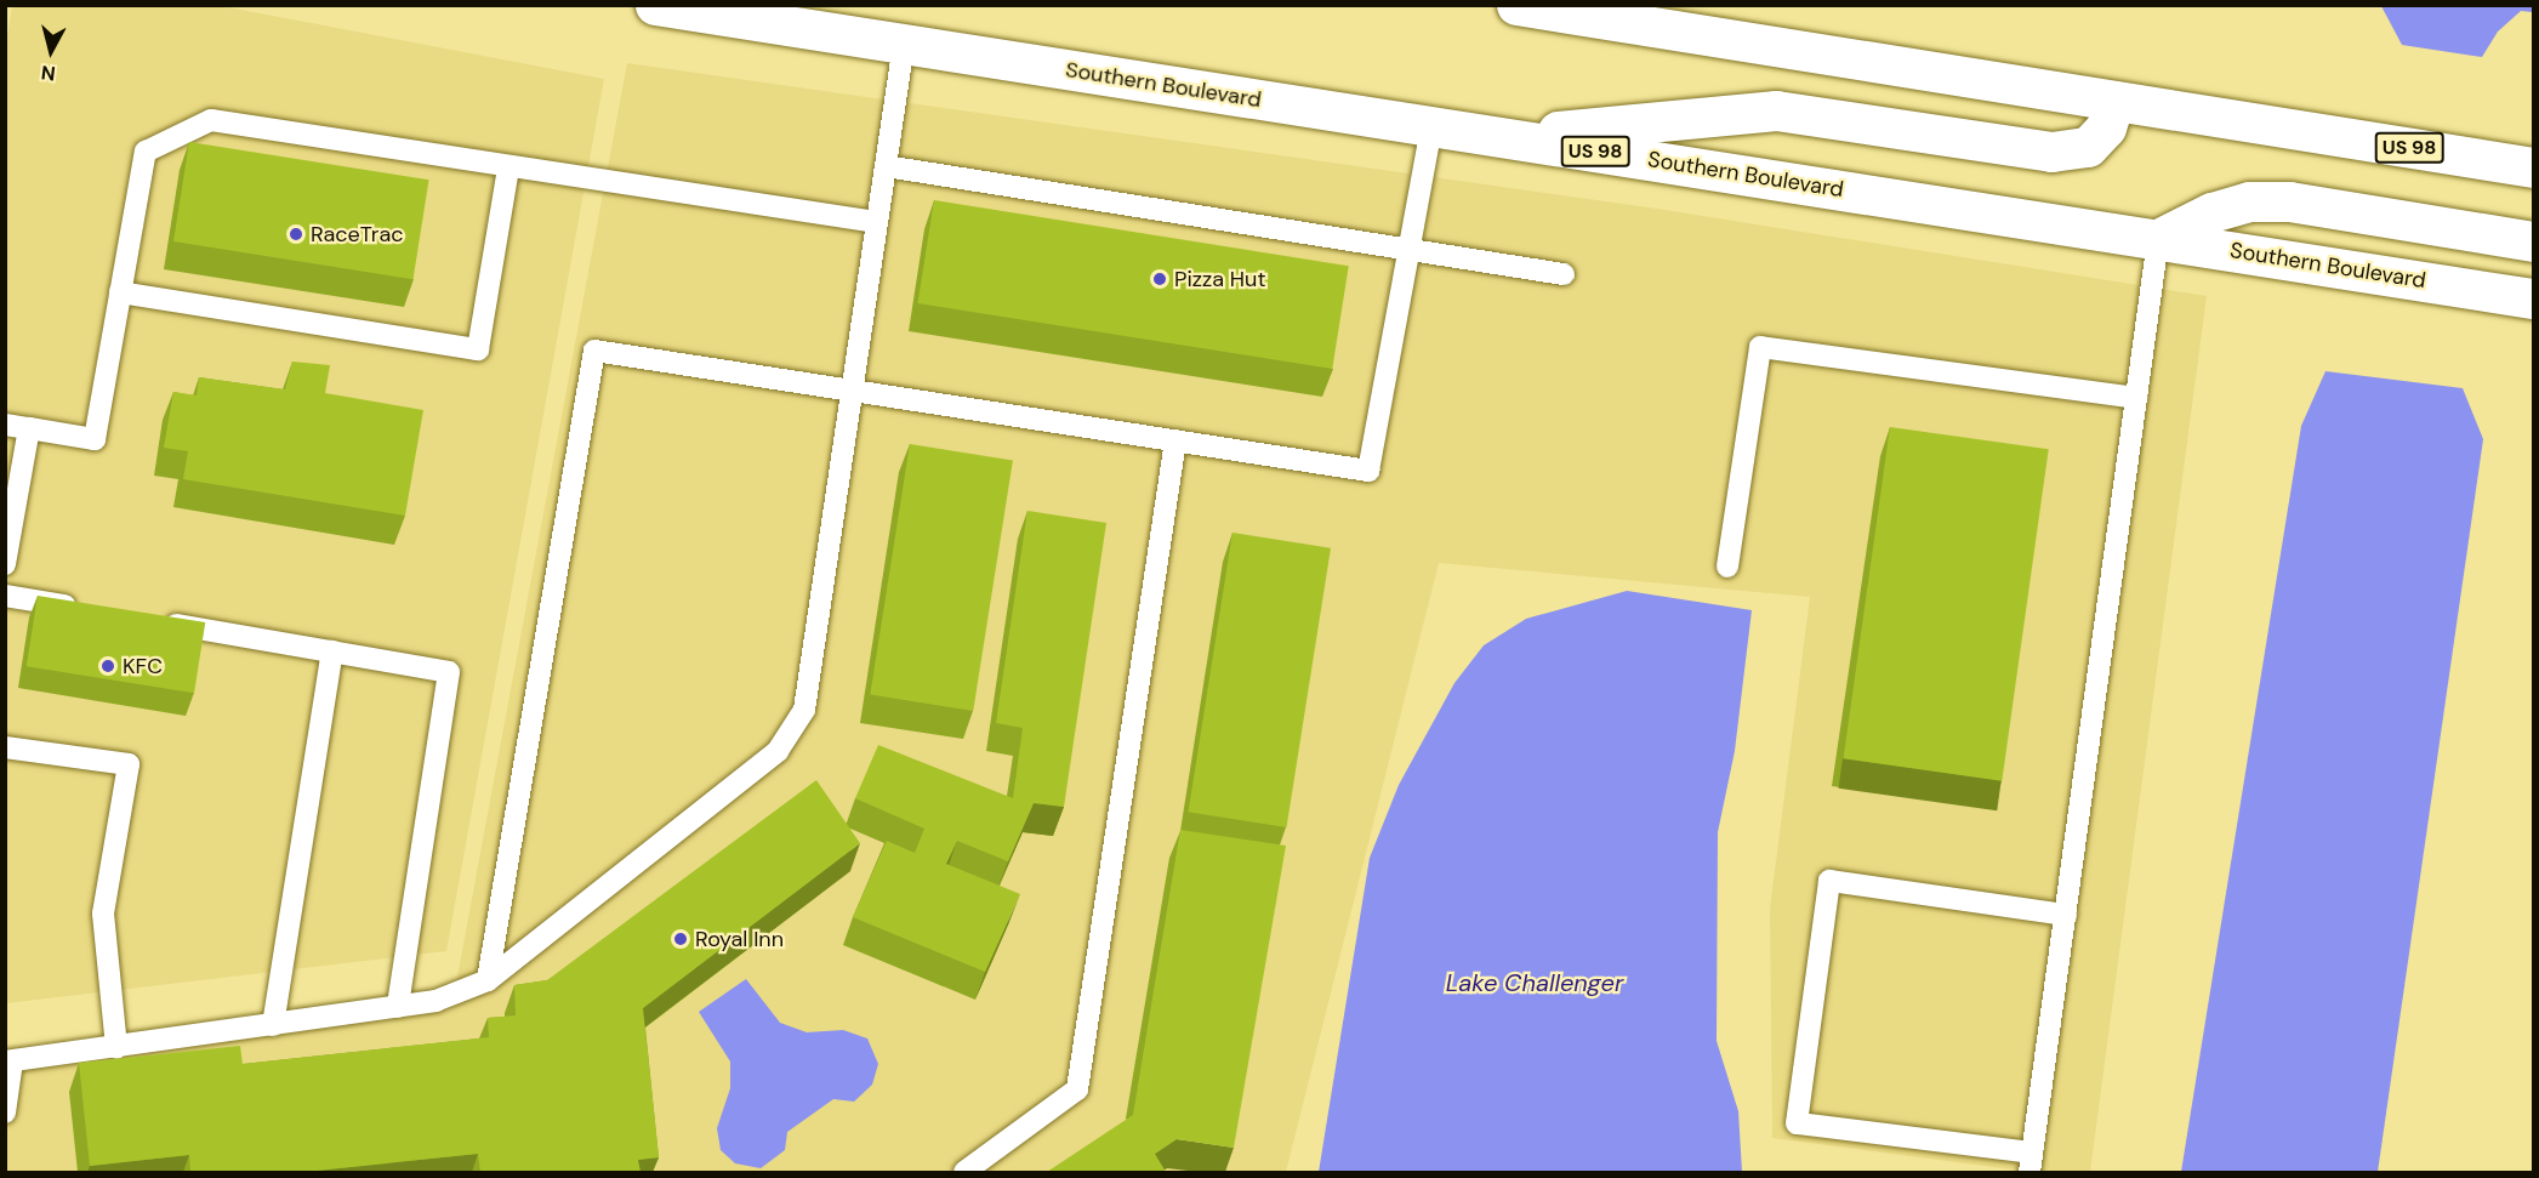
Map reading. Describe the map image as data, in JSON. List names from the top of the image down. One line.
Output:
{"streets":{"highway":["Southern Boulevard","US 98"]},"water":["Lake Challenger"],"places":["RaceTrac","Pizza Hut","KFC","Royal Inn"],"north":"bottom"}
